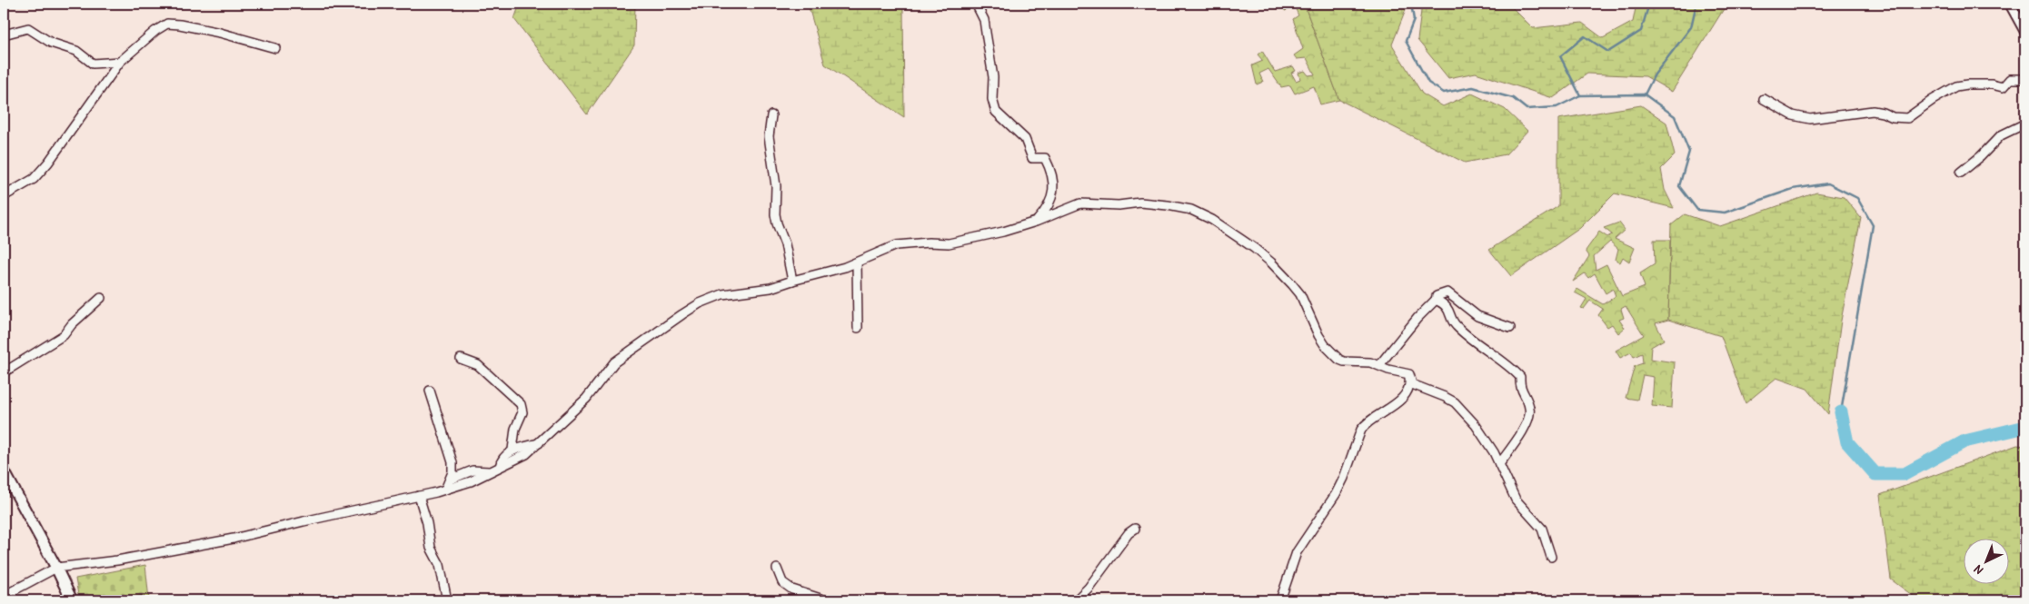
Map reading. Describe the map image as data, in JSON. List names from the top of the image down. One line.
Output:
{"north":"bottom left"}
